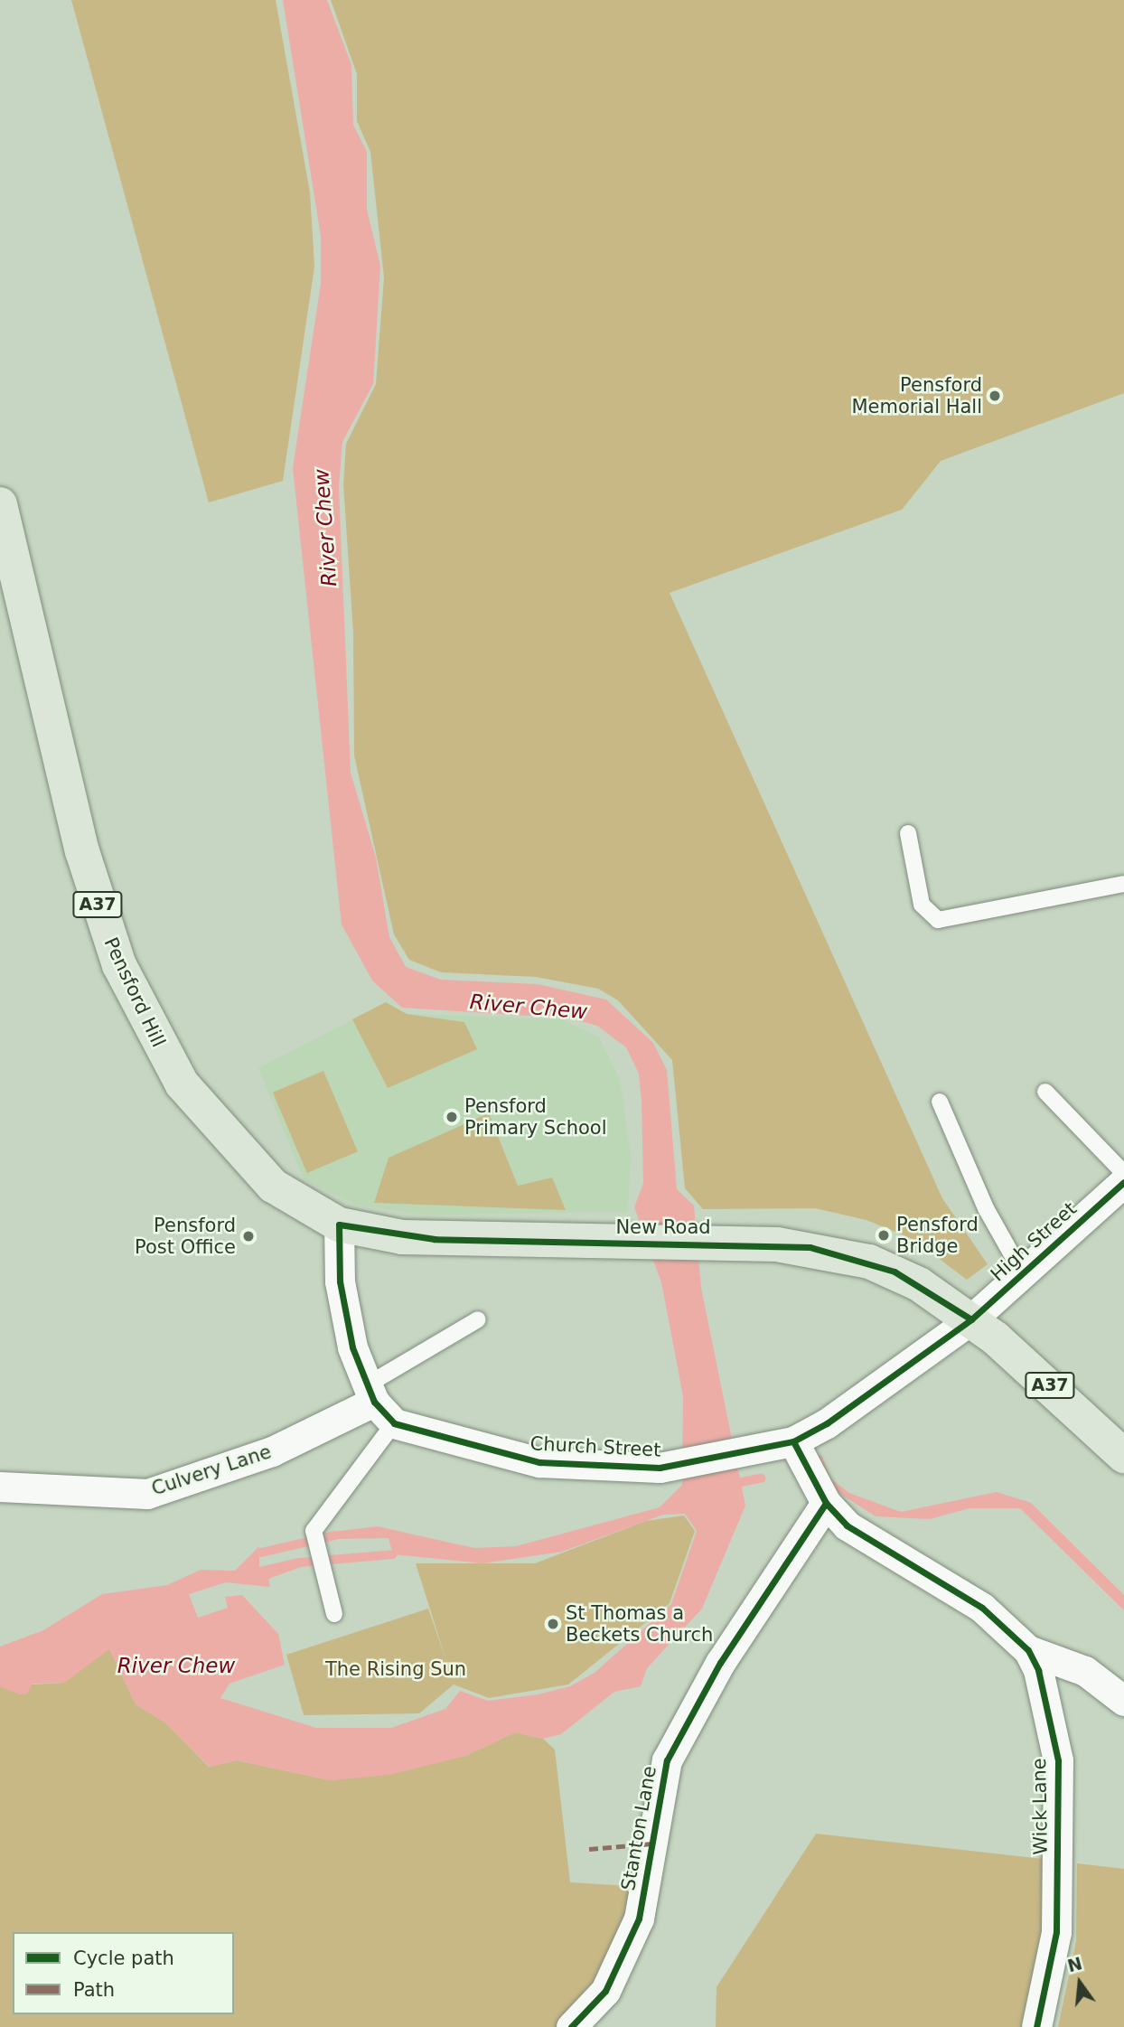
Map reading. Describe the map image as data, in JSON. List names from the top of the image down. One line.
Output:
{"streets":{"highway":["A37","Pensford Hill","New Road"],"street":["High Street","Church Street","Culvery Lane","Wick Lane","Stanton Lane"]},"crossings":[["Pensford Hill","New Road"],["New Road","High Street"],["New Road","Church Street"],["High Street","Church Street"],["Wick Lane","Stanton Lane"]],"water":["River Chew"],"parks":["The Rising Sun"],"places":["Pensford Memorial Hall","Pensford Primary School","Pensford Bridge","Pensford Post Office","St Thomas a Beckets Church"],"legend":["Cycle path","Path"],"north":"top"}
